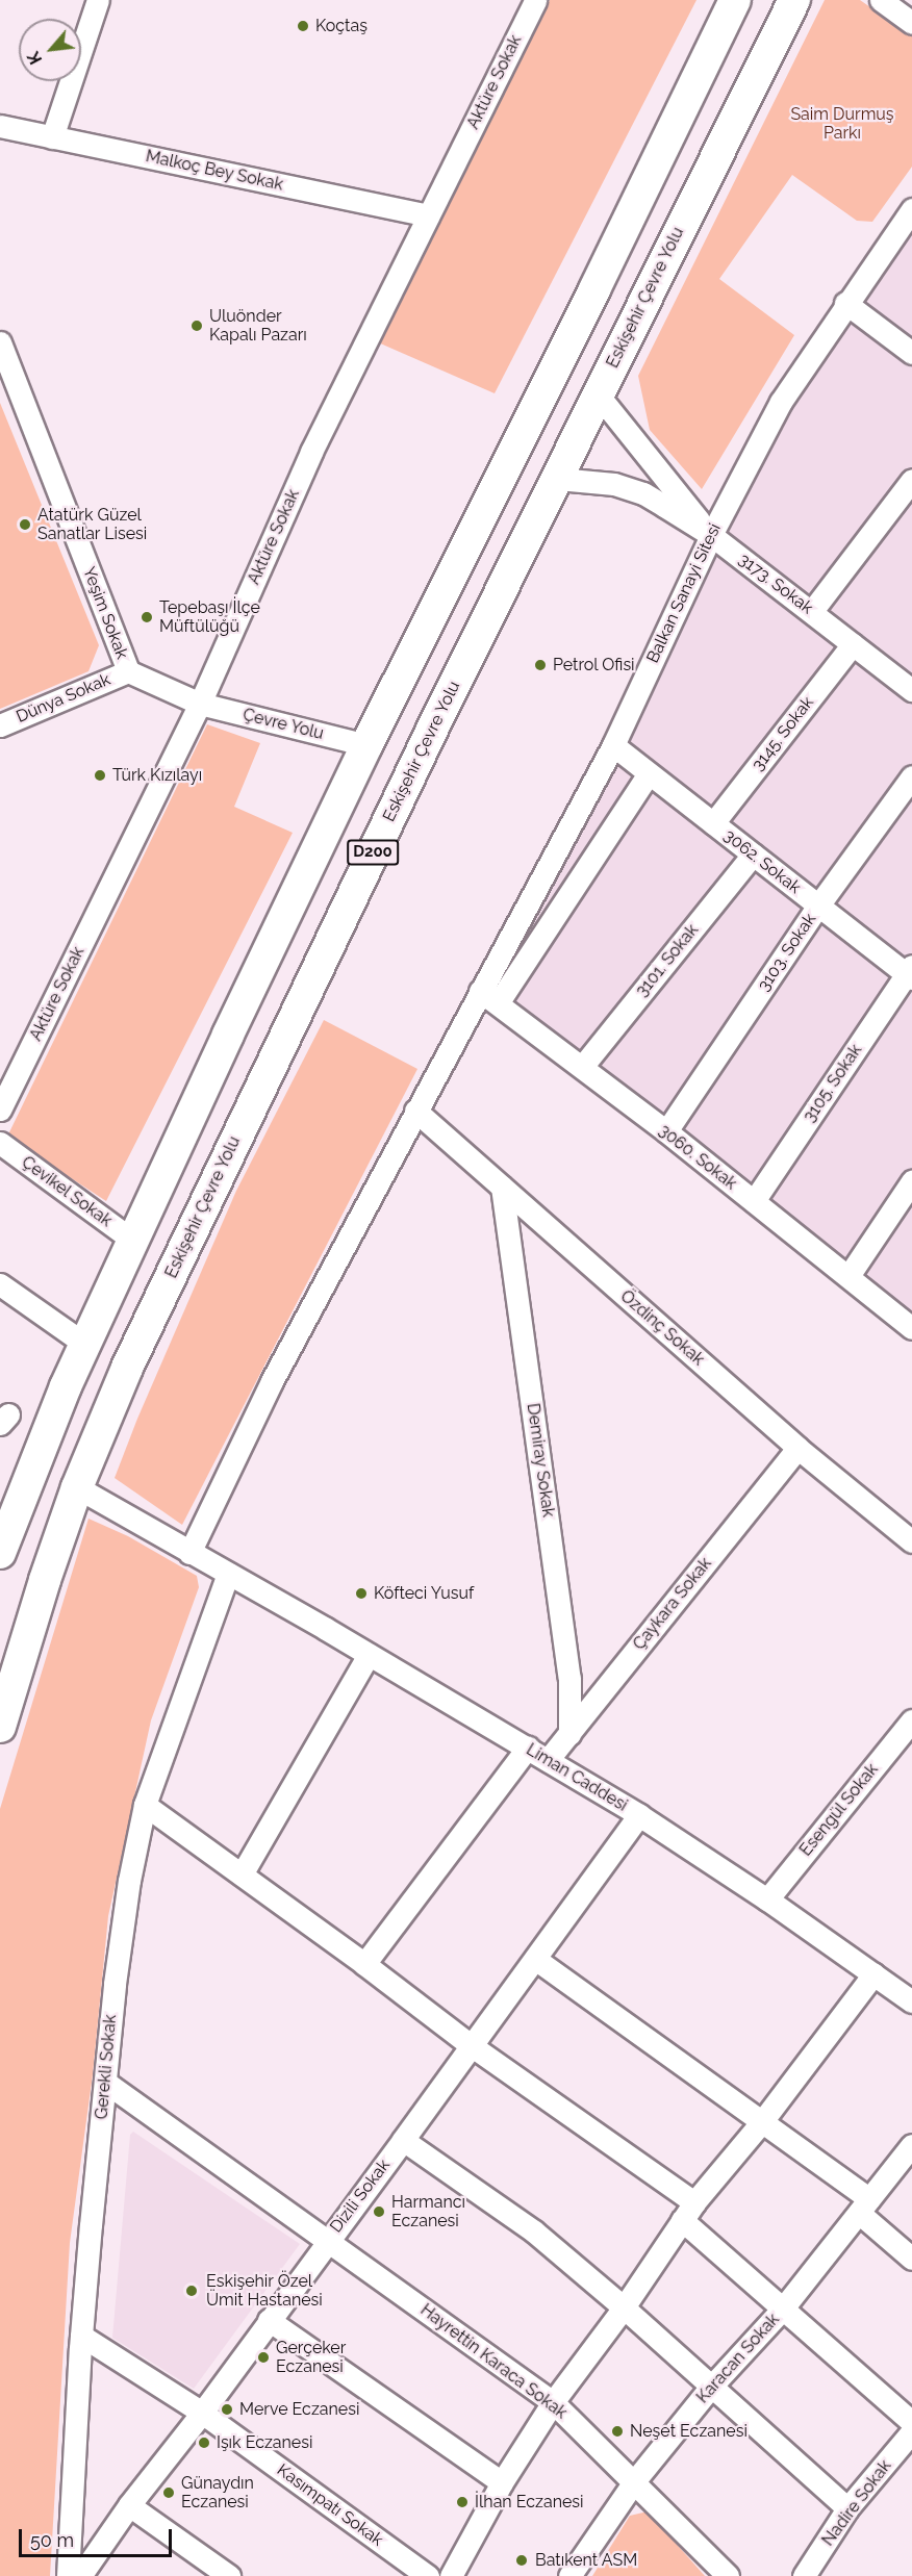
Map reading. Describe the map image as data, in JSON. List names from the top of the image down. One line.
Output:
{"streets":{"highway":["Eskişehir Çevre Yolu","D200"],"street":["Aktüre Sokak","Malkoç Bey Sokak","3173. Sokak","Balkan Sanayi Sitesi","Yeşim Sokak","Dünya Sokak","Çevre Yolu","3145. Sokak","3062. Sokak","3103. Sokak","3101. Sokak","3105. Sokak","3060. Sokak","Çevikel Sokak","Özdinç Sokak","Demiray Sokak","Çaykara Sokak","Liman Caddesi","Esengül Sokak","Gerekli Sokak","Dizili Sokak","Karacan Sokak","Hayrettin Karaca Sokak","Nadire Sokak","Kasımpatı Sokak"]},"crossings":[["Aktüre Sokak","Malkoç Bey Sokak"],["Aktüre Sokak","Yeşim Sokak"],["Aktüre Sokak","Çevre Yolu"],["Eskişehir Çevre Yolu","3173. Sokak"],["Eskişehir Çevre Yolu","Liman Caddesi"],["3173. Sokak","Balkan Sanayi Sitesi"],["3173. Sokak","3145. Sokak"],["Balkan Sanayi Sitesi","3062. Sokak"],["Balkan Sanayi Sitesi","3060. Sokak"],["Yeşim Sokak","Dünya Sokak"],["Yeşim Sokak","Çevre Yolu"],["Çevre Yolu","D200"],["3145. Sokak","3062. Sokak"],["D200","Çevikel Sokak"],["3062. Sokak","3103. Sokak"],["3062. Sokak","3101. Sokak"],["3062. Sokak","3105. Sokak"],["3103. Sokak","3060. Sokak"],["3101. Sokak","3060. Sokak"],["3105. Sokak","3060. Sokak"],["Özdinç Sokak","Demiray Sokak"],["Özdinç Sokak","Çaykara Sokak"],["Demiray Sokak","Çaykara Sokak"],["Çaykara Sokak","Liman Caddesi"],["Liman Caddesi","Esengül Sokak"],["Liman Caddesi","Gerekli Sokak"],["Liman Caddesi","Dizili Sokak"],["Gerekli Sokak","Hayrettin Karaca Sokak"],["Gerekli Sokak","Kasımpatı Sokak"],["Dizili Sokak","Hayrettin Karaca Sokak"],["Dizili Sokak","Kasımpatı Sokak"],["Karacan Sokak","Hayrettin Karaca Sokak"]],"parks":["Saim Durmuş Parkı"],"places":["Koçtaş","Uluönder Kapalı Pazarı","Atatürk Güzel Sanatlar Lisesi","Tepebaşı İlçe Müftülüğü","Petrol Ofisi","Türk Kızılayı","Köfteci Yusuf","Harmancı Eczanesi","Eskişehir Özel Ümit Hastanesi","Gerçeker Eczanesi","Merve Eczanesi","Neşet Eczanesi","Işık Eczanesi","Günaydın Eczanesi","İlhan Eczanesi","Batıkent ASM"],"scale_bar":"50 m","north":"bottom left"}
